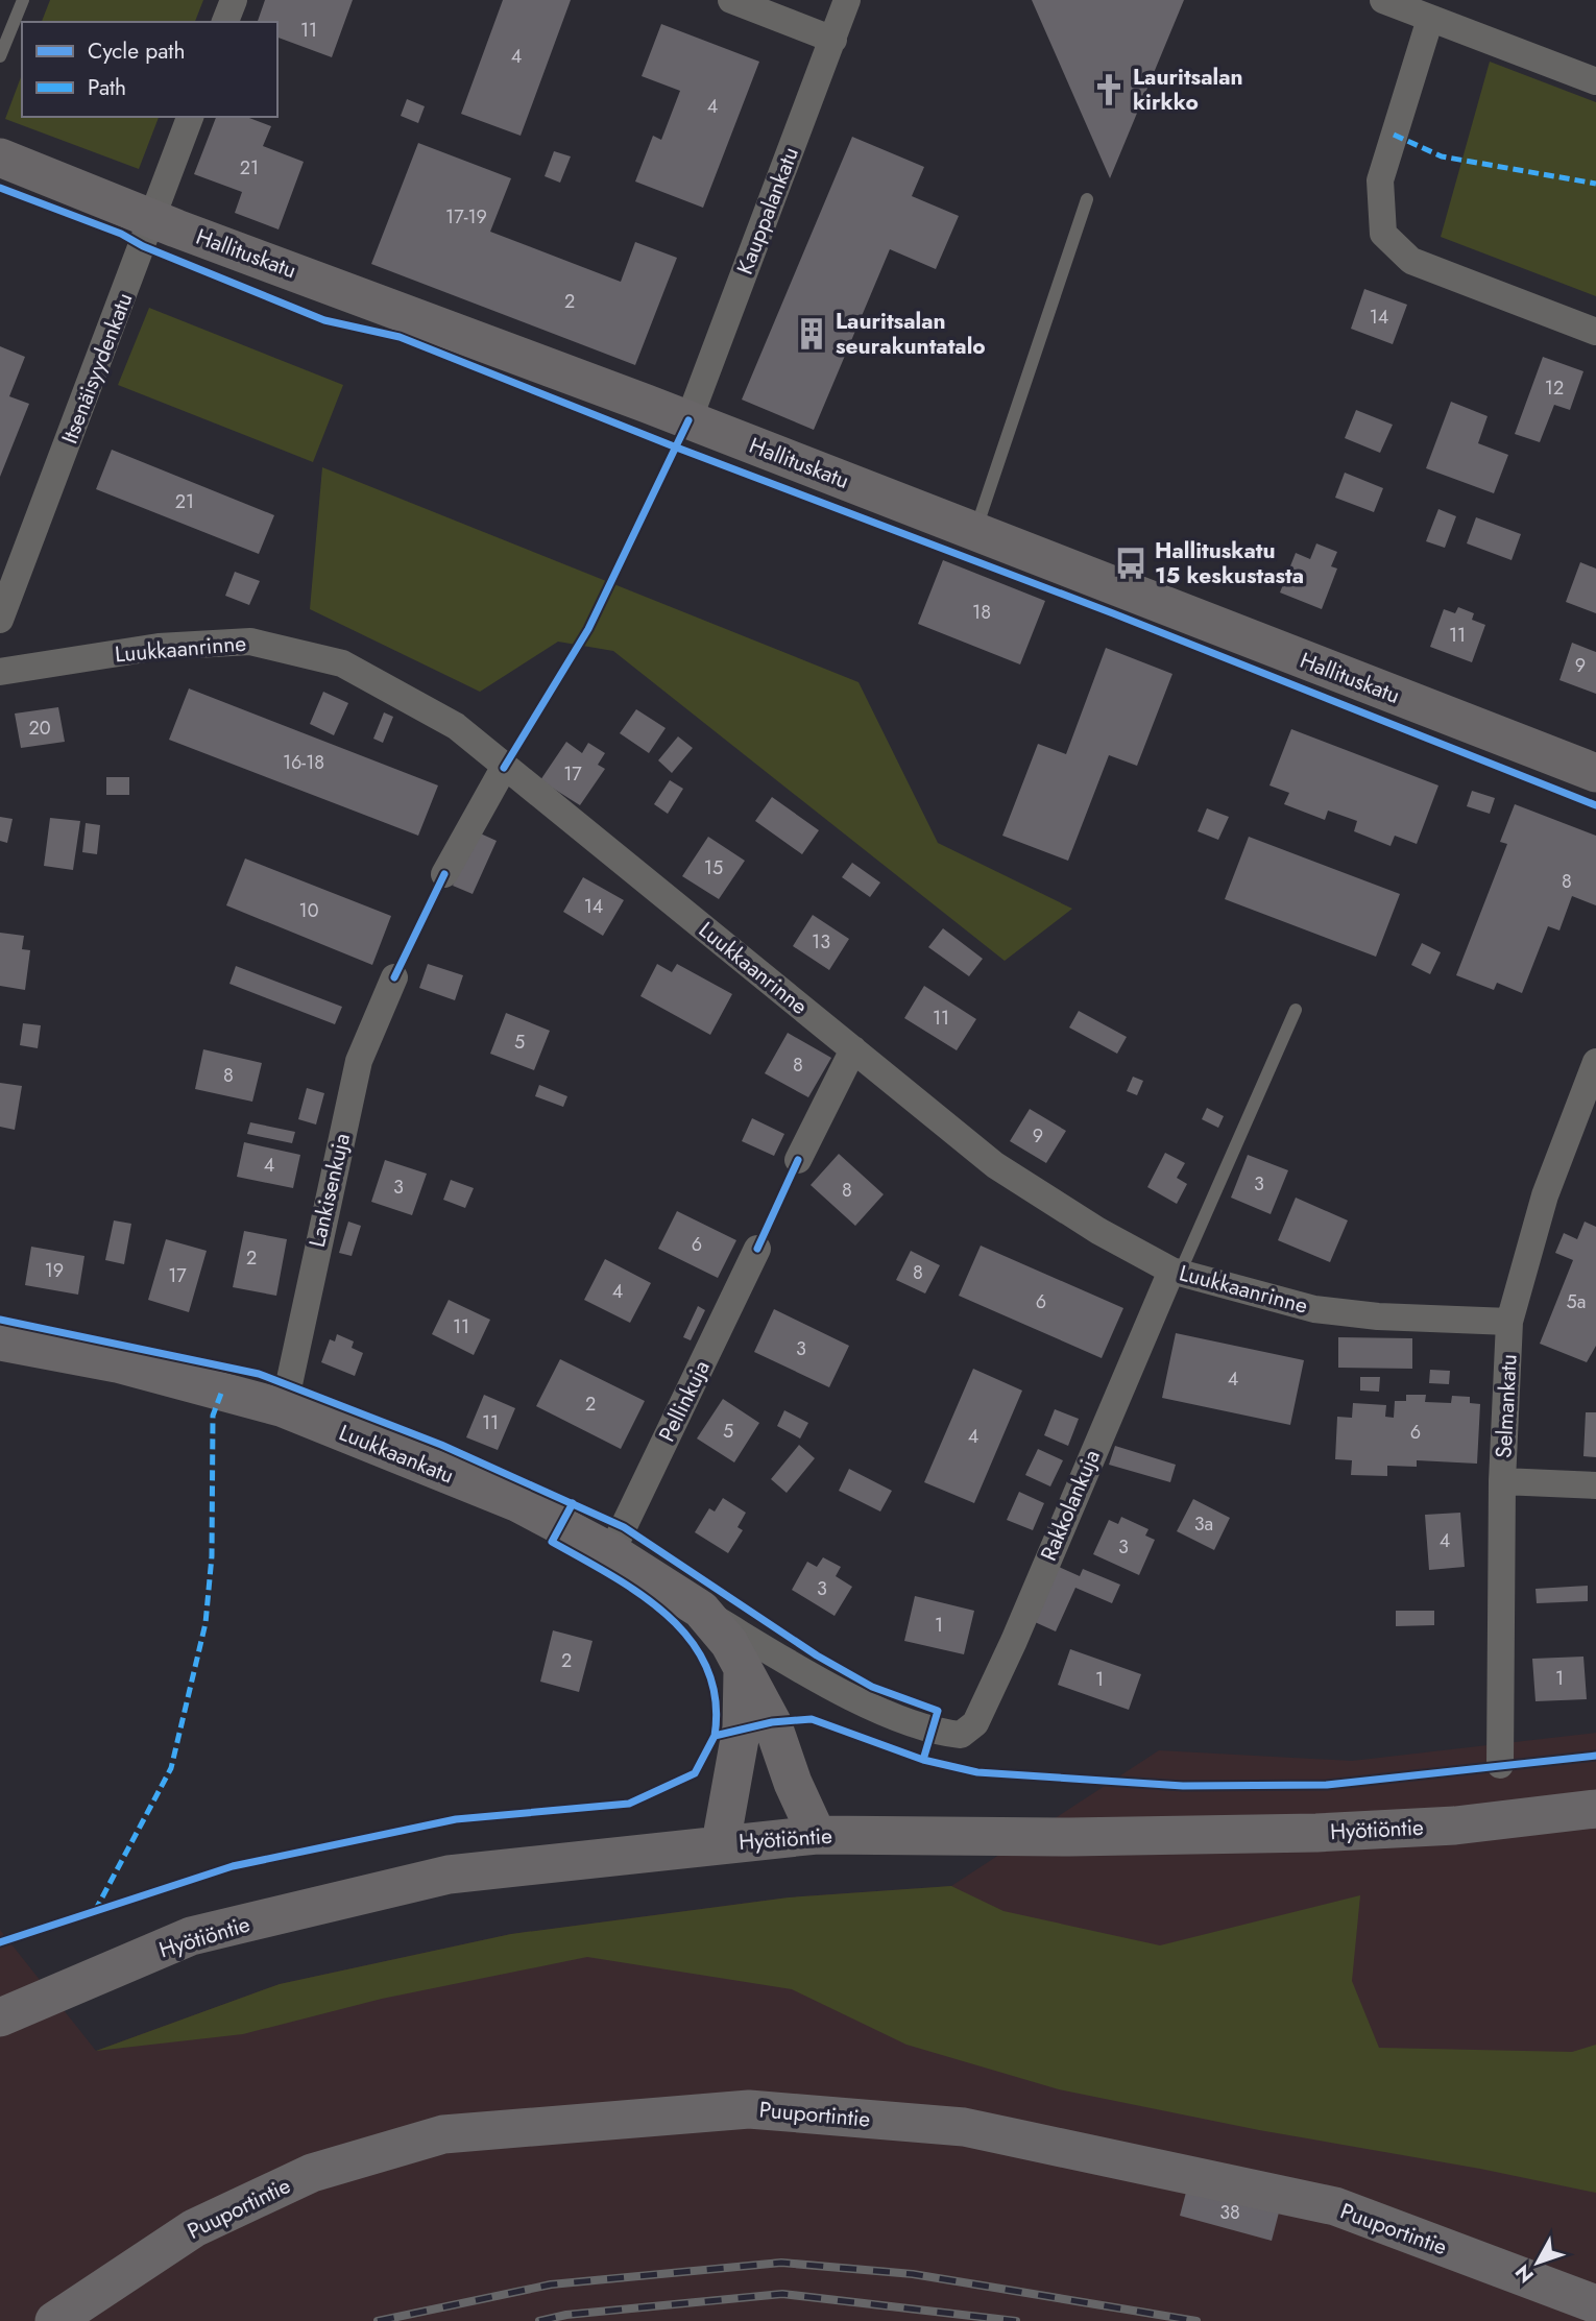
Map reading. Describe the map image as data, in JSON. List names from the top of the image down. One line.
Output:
{"streets":{"street":["Kauppalankatu","Hallituskatu","Itsenäisyydenkatu","Luukkaanrinne","Lankisenkuja","Pellinkuja","Selmankatu","Luukkaankatu","Rakkolankuja","Hyötiöntie","Puuportintie"]},"crossings":[["Kauppalankatu","Hallituskatu"],["Hallituskatu","Itsenäisyydenkatu"],["Luukkaanrinne","Selmankatu"],["Luukkaanrinne","Rakkolankuja"],["Lankisenkuja","Luukkaankatu"],["Pellinkuja","Luukkaankatu"],["Luukkaankatu","Rakkolankuja"],["Luukkaankatu","Hyötiöntie"]],"places":{"church":["Lauritsalan kirkko"],"building":["Lauritsalan seurakuntatalo"],"bus stop":["Hallituskatu 15 keskustasta"]},"house_numbers":["11","4","4","21","17-19","2","14","12","21","18","11","9","20","16-18","17","15","8","14","10","13","11","5","8","8","9","4","3","3","8","6","2","19","8","17","4","6","5a","11","3","4","2","11","5","6","4","3a","4","3","3","1","2","1","1","38"],"legend":["Cycle path","Path"],"north":"bottom left"}
